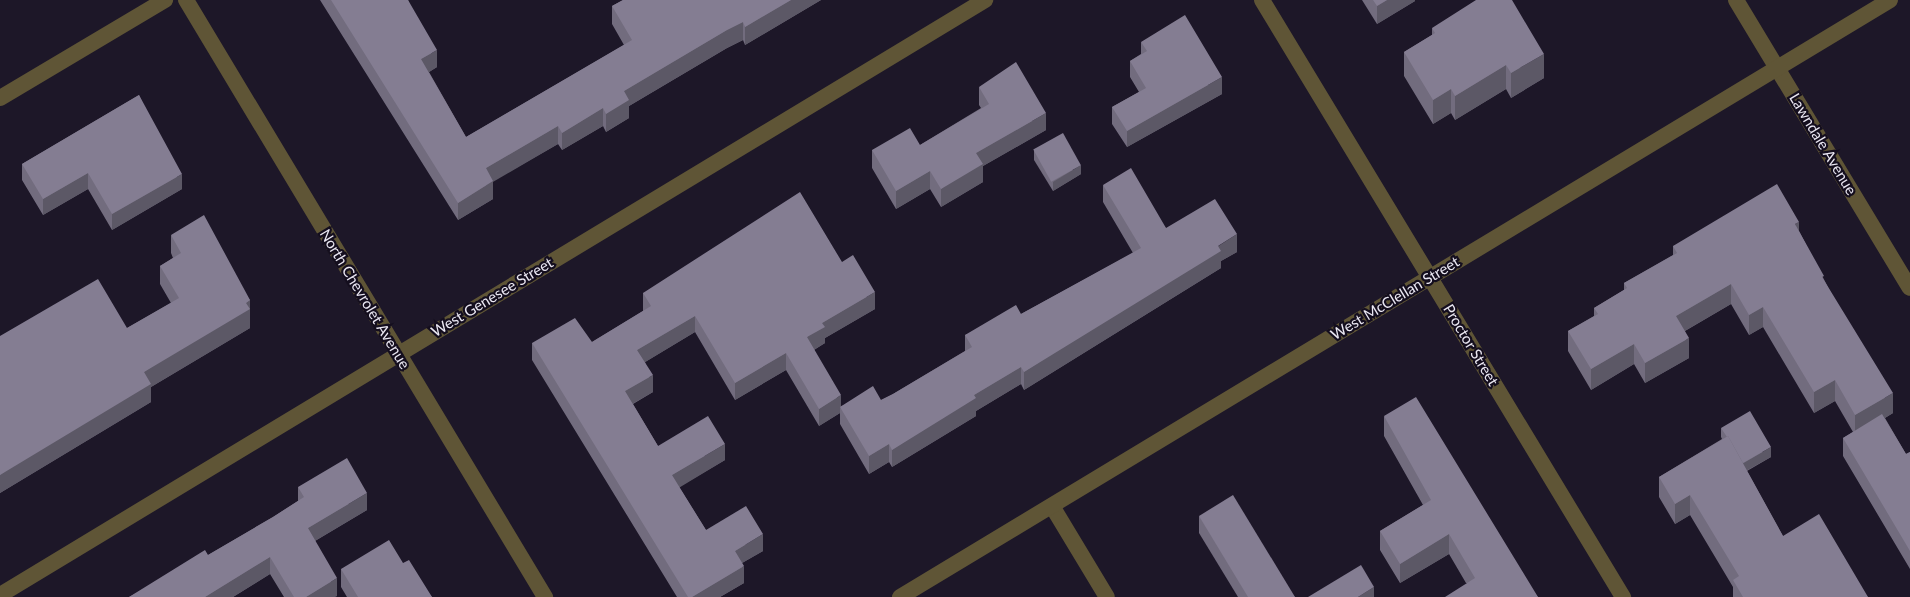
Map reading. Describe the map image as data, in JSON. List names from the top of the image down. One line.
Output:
{"streets":{"street":["Lawndale Avenue","West Genesee Street","West McClellan Street","North Chevrolet Avenue","Proctor Street"]},"crossings":[["Lawndale Avenue","West McClellan Street"],["West Genesee Street","North Chevrolet Avenue"],["West McClellan Street","Proctor Street"]]}
